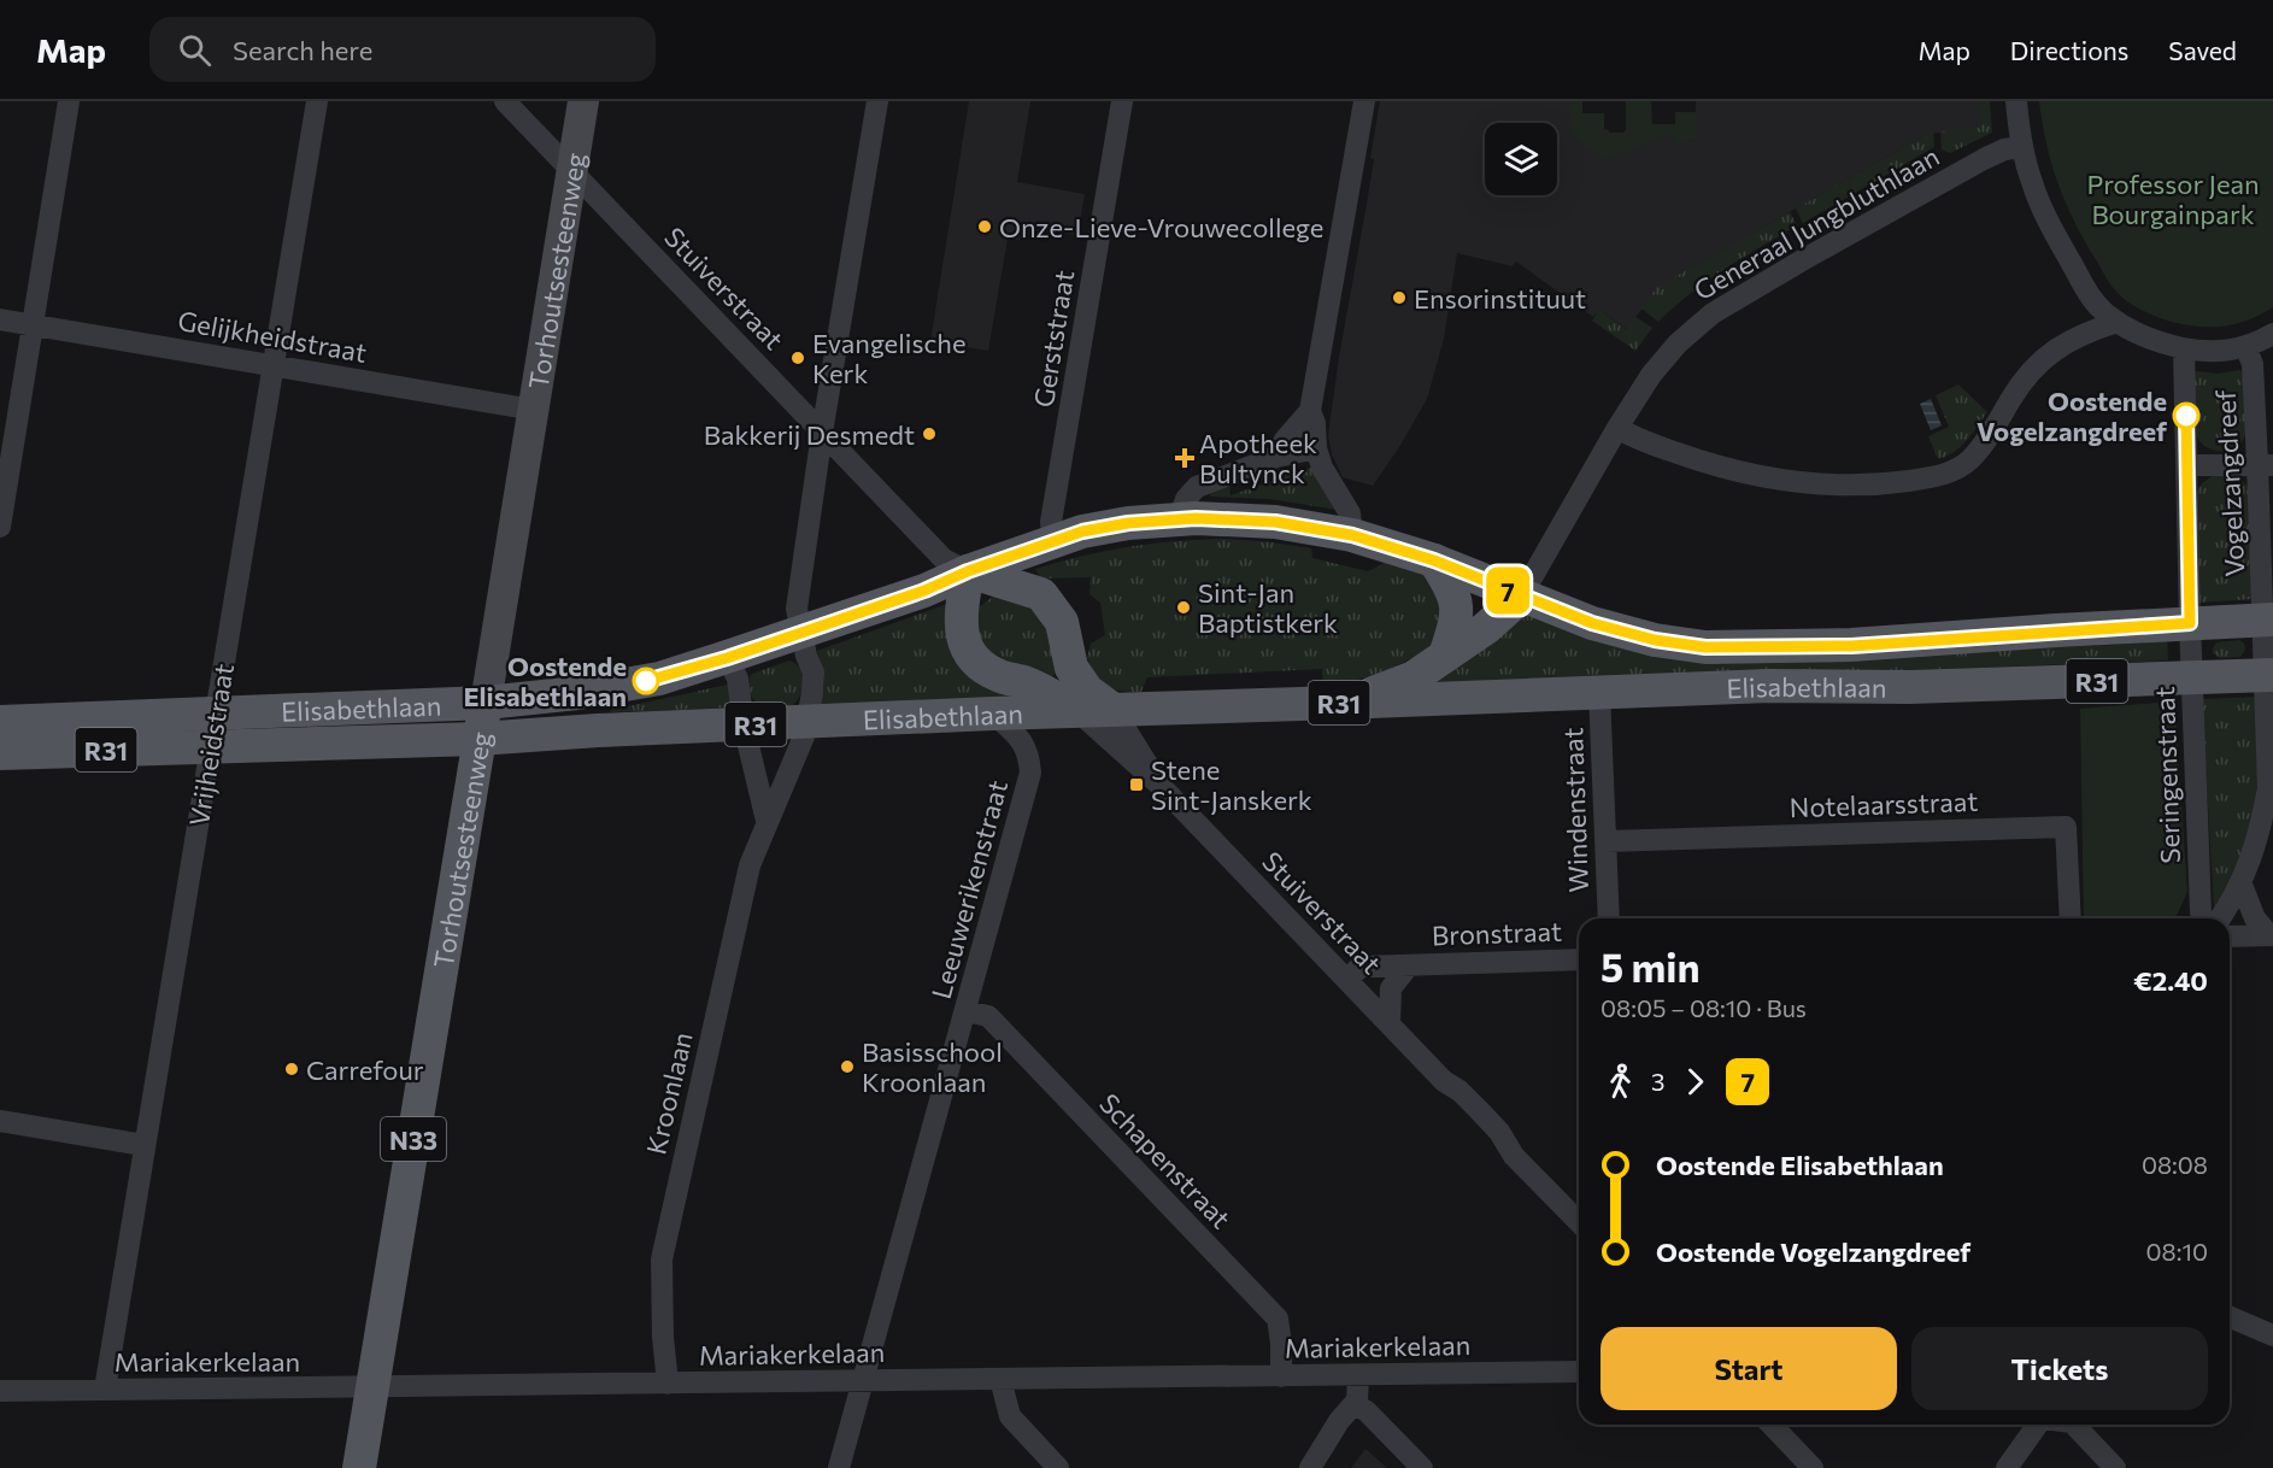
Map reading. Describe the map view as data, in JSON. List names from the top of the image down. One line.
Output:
{"streets":{"main road":["Torhoutsesteenweg","R31","Elisabethlaan","N33"],"street":["Generaal Jungbluthlaan","Stuiverstraat","Gelijkheidstraat","Gerststraat","Vogelzangdreef","Vrijheidstraat","Seringenstraat","Notelaarsstraat","Windenstraat","Leeuwerikenstraat","Bronstraat","Kroonlaan","Schapenstraat","Mariakerkelaan"]},"crossings":[["Generaal Jungbluthlaan","Elisabethlaan"],["Torhoutsesteenweg","Stuiverstraat"],["Torhoutsesteenweg","Gelijkheidstraat"],["Torhoutsesteenweg","Elisabethlaan"],["Torhoutsesteenweg","Mariakerkelaan"],["Stuiverstraat","Elisabethlaan"],["Stuiverstraat","Bronstraat"],["Gelijkheidstraat","Vrijheidstraat"],["Gerststraat","Elisabethlaan"],["Vogelzangdreef","Elisabethlaan"],["Vogelzangdreef","Seringenstraat"],["Elisabethlaan","Vrijheidstraat"],["Elisabethlaan","Seringenstraat"],["Elisabethlaan","Windenstraat"],["Elisabethlaan","Leeuwerikenstraat"],["Elisabethlaan","Kroonlaan"],["Vrijheidstraat","Mariakerkelaan"],["Notelaarsstraat","Windenstraat"],["Leeuwerikenstraat","Schapenstraat"],["Leeuwerikenstraat","Mariakerkelaan"],["Kroonlaan","Mariakerkelaan"],["Schapenstraat","Mariakerkelaan"]],"parks":["Professor Jean Bourgainpark"],"places":{"other":["Onze-Lieve-Vrouwecollege","Ensorinstituut","Evangelische Kerk","Oostende Vogelzangdreef","Bakkerij Desmedt","Sint-Jan Baptistkerk","Oostende Elisabethlaan","Basisschool Kroonlaan","Carrefour"],"health":["Apotheek Bultynck"],"transit":["Stene Sint-Janskerk"]},"lines":["bus line 7"],"page":{"header":"Map","search":"Search here","nav":["Map","Directions","Saved"],"on_map":"7","heading":["5 min","08:05 – 08:10 · Bus","€2.40"],"legs":["3","7"],"list":[{"name":"Oostende Elisabethlaan","value":"08:08"},{"name":"Oostende Vogelzangdreef","value":"08:10"}],"buttons":["Start","Tickets"]}}
